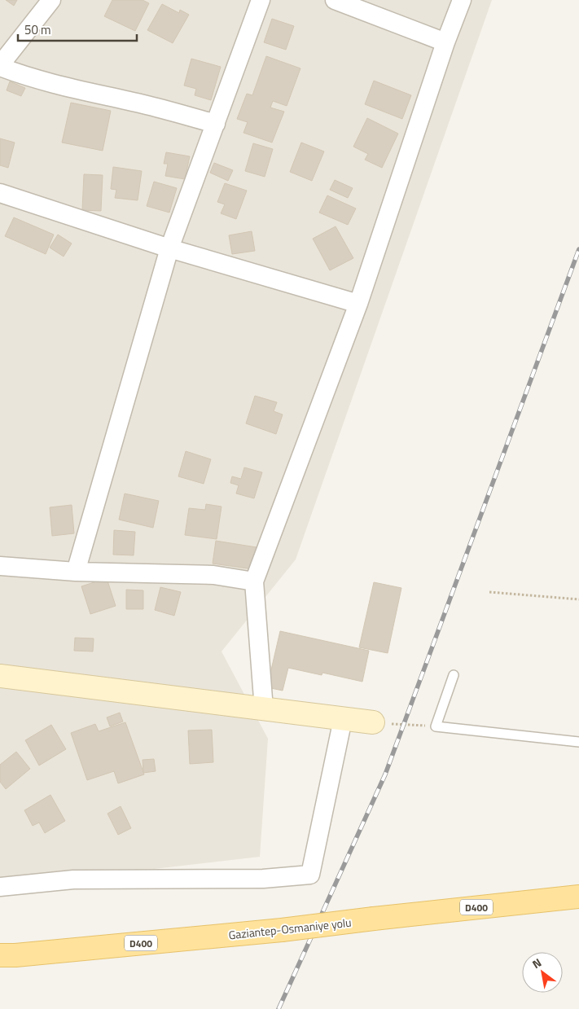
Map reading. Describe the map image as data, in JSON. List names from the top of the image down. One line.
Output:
{"streets":{"main road":["D400","Gaziantep-Osmaniye yolu"]},"scale_bar":"50 m","north":"top left"}
